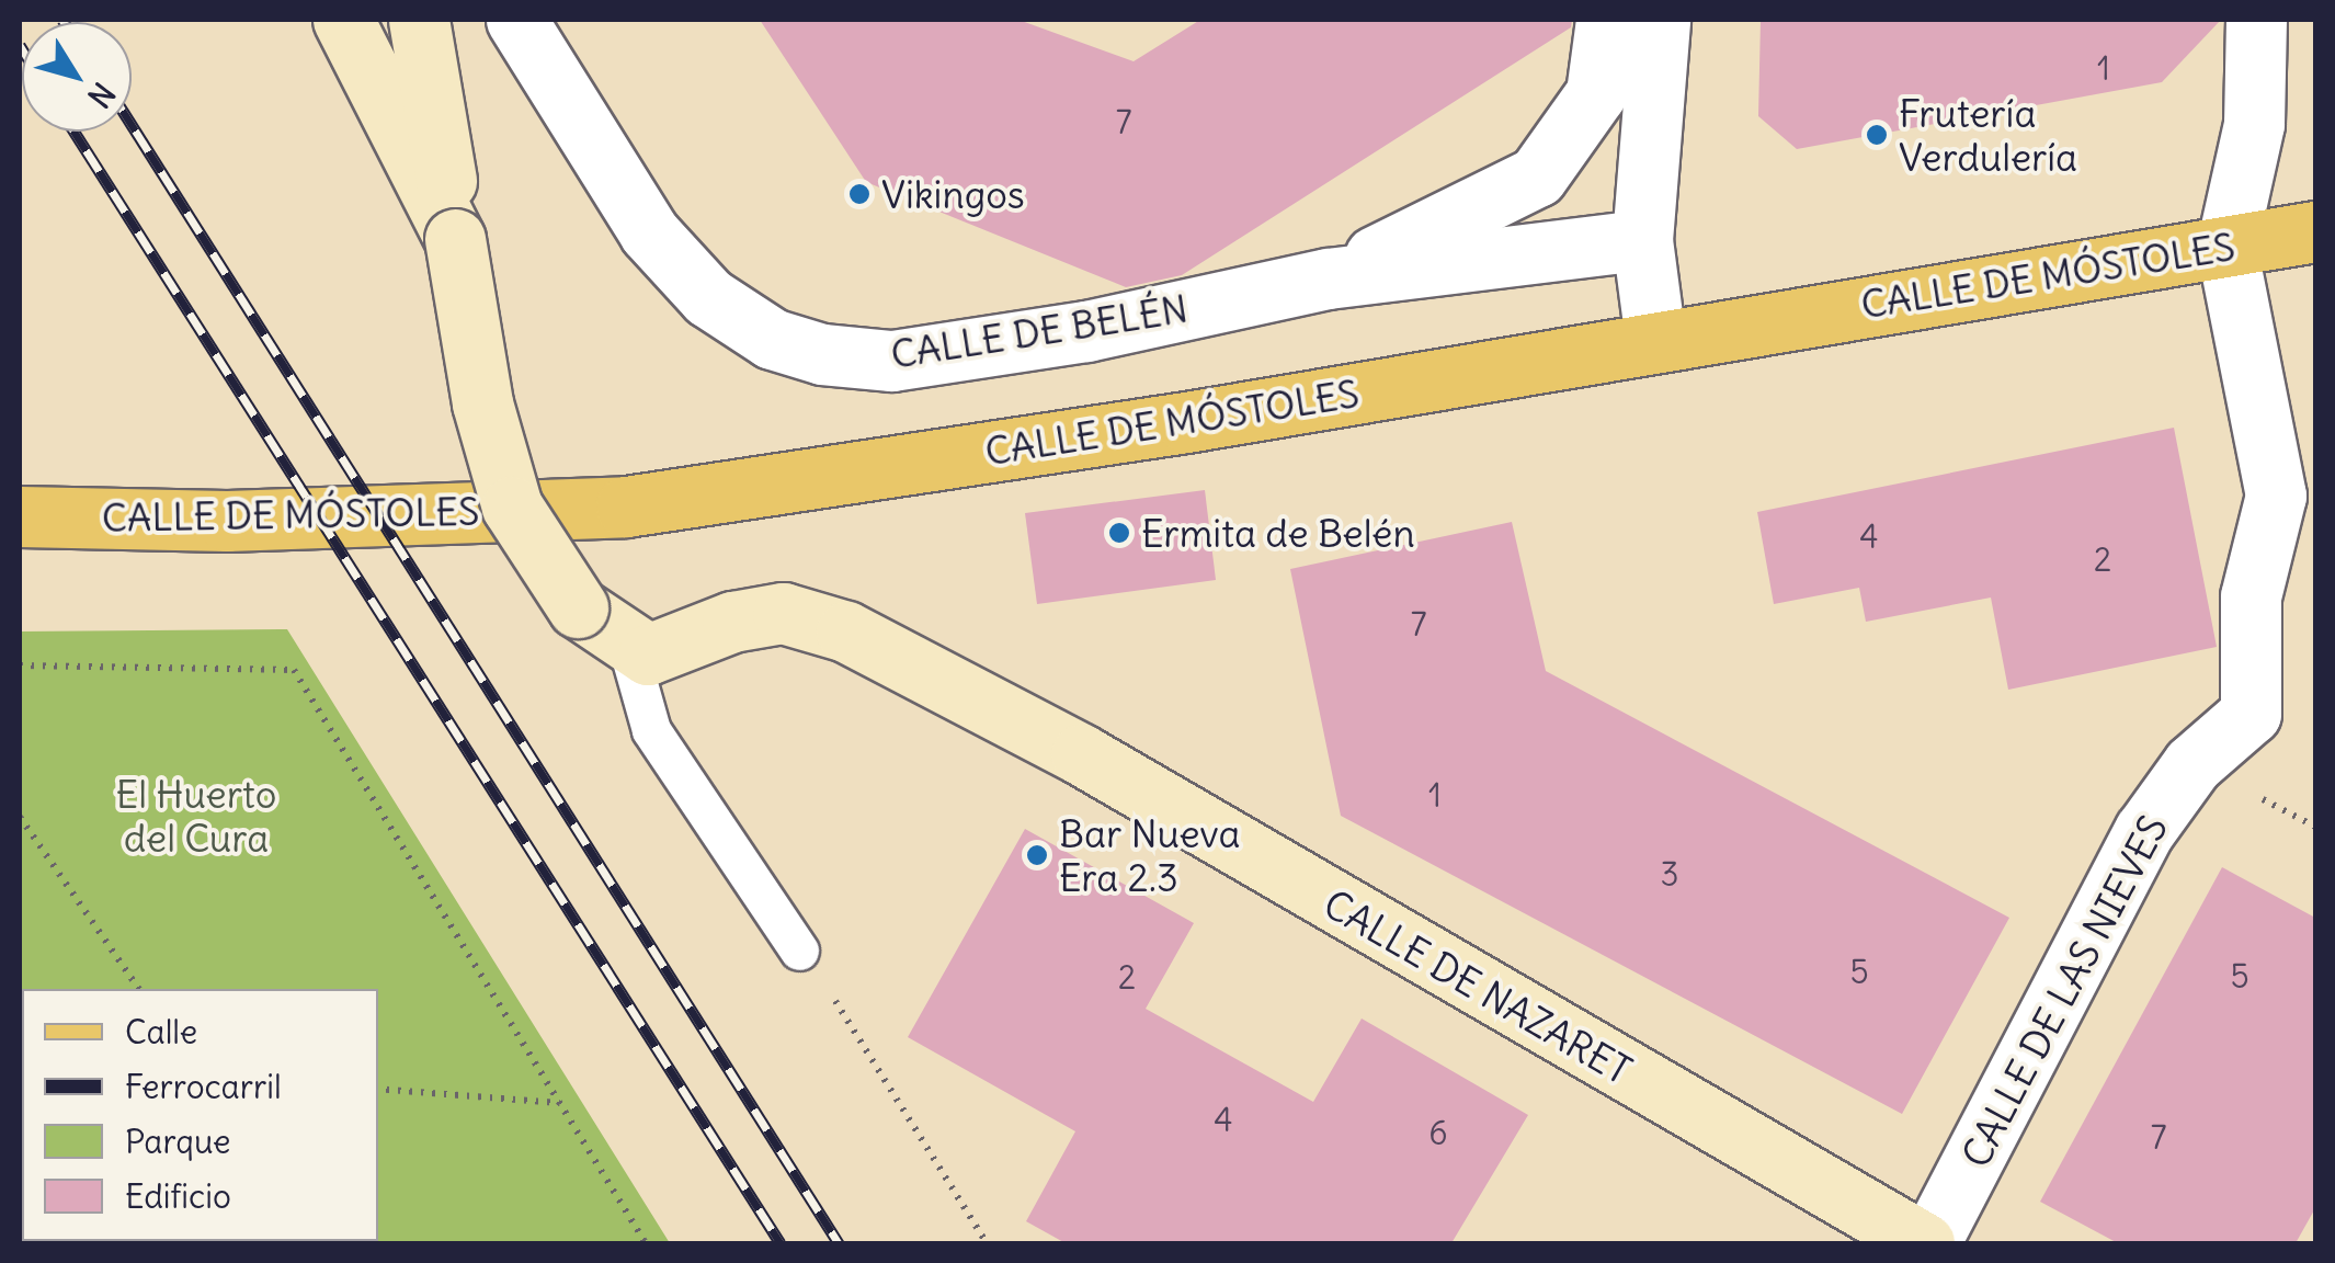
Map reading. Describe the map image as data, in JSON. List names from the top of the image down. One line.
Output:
{"streets":{"main road":["CALLE DE MÓSTOLES"],"street":["CALLE DE BELÉN","CALLE DE NAZARET","CALLE DE LAS NIEVES"]},"crossings":[["CALLE DE MÓSTOLES","CALLE DE LAS NIEVES"],["CALLE DE NAZARET","CALLE DE LAS NIEVES"]],"parks":["El Huerto del Cura"],"places":["Frutería Verdulería","Vikingos","Ermita de Belén","Bar Nueva Era 2.3"],"house_numbers":["1","7","4","2","7","1","3","5","5","2","4","6","7"],"legend":["Calle","Ferrocarril","Parque","Edificio"],"north":"bottom right"}
